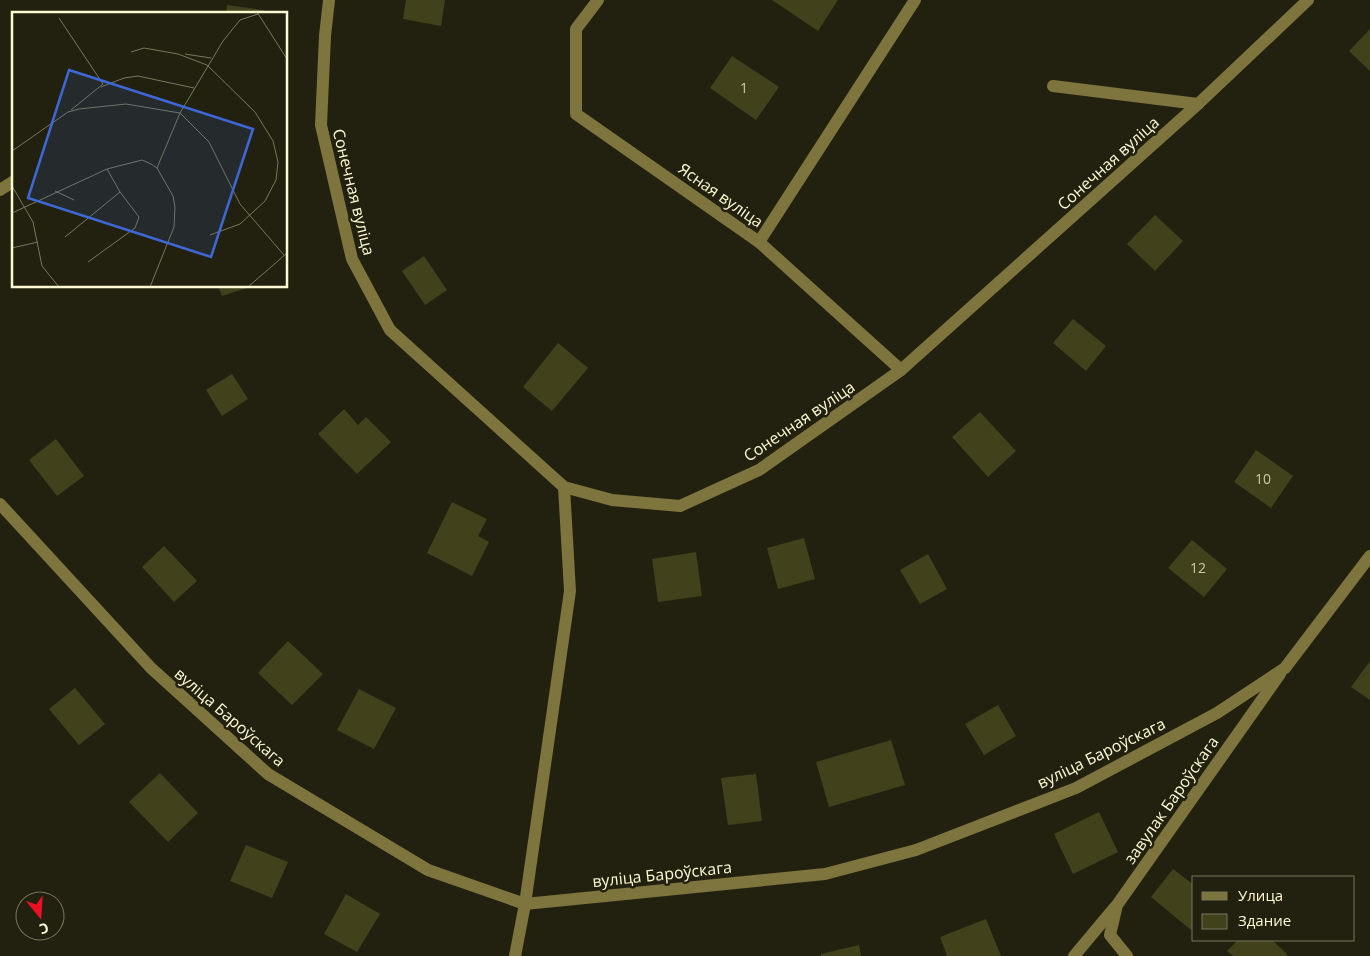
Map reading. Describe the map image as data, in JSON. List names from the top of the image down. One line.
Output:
{"streets":{"street":["Сонечная вуліца","Ясная вуліца","вуліца Бароўскага","завулак Бароўскага"]},"crossings":[["вуліца Бароўскага","завулак Бароўскага"]],"house_numbers":["1","10","12"],"legend":["Улица","Здание"],"north":"bottom"}
